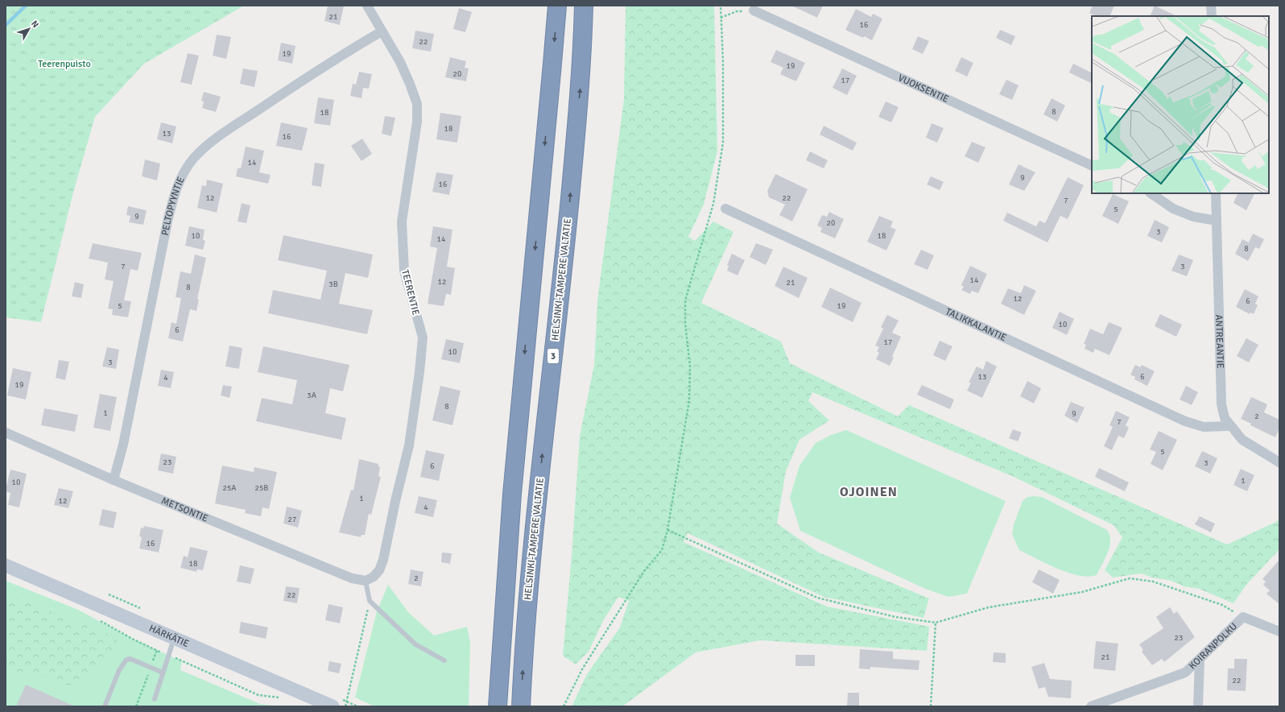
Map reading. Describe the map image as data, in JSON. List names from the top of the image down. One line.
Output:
{"streets":{"highway":["HELSINKI-TAMPERE VALTATIE","3"],"main road":["HÄRKÄTIE"],"street":["VUOKSENTIE","PELTOPYYNTIE","TEERENTIE","TALIKKALANTIE","ANTREANTIE","METSONTIE","KOIRANPOLKU"]},"crossings":[["PELTOPYYNTIE","TEERENTIE"],["PELTOPYYNTIE","METSONTIE"],["TEERENTIE","METSONTIE"],["TALIKKALANTIE","ANTREANTIE"]],"districts":["OJOINEN"],"parks":["Teerenpuisto"],"house_numbers":["21","16","22","19","19","20","17","8","18","18","13","16","14","9","16","12","22","7","5","9","20","3","10","18","14","8","7","3","14","12","21","3B","8","12","6","5","19","10","6","17","10","3","13","6","4","19","3A","8","1","9","2","7","5","23","3","6","1","10","25A","25B","1","12","4","27","16","18","2","22","23","21","22"],"north":"top right"}
